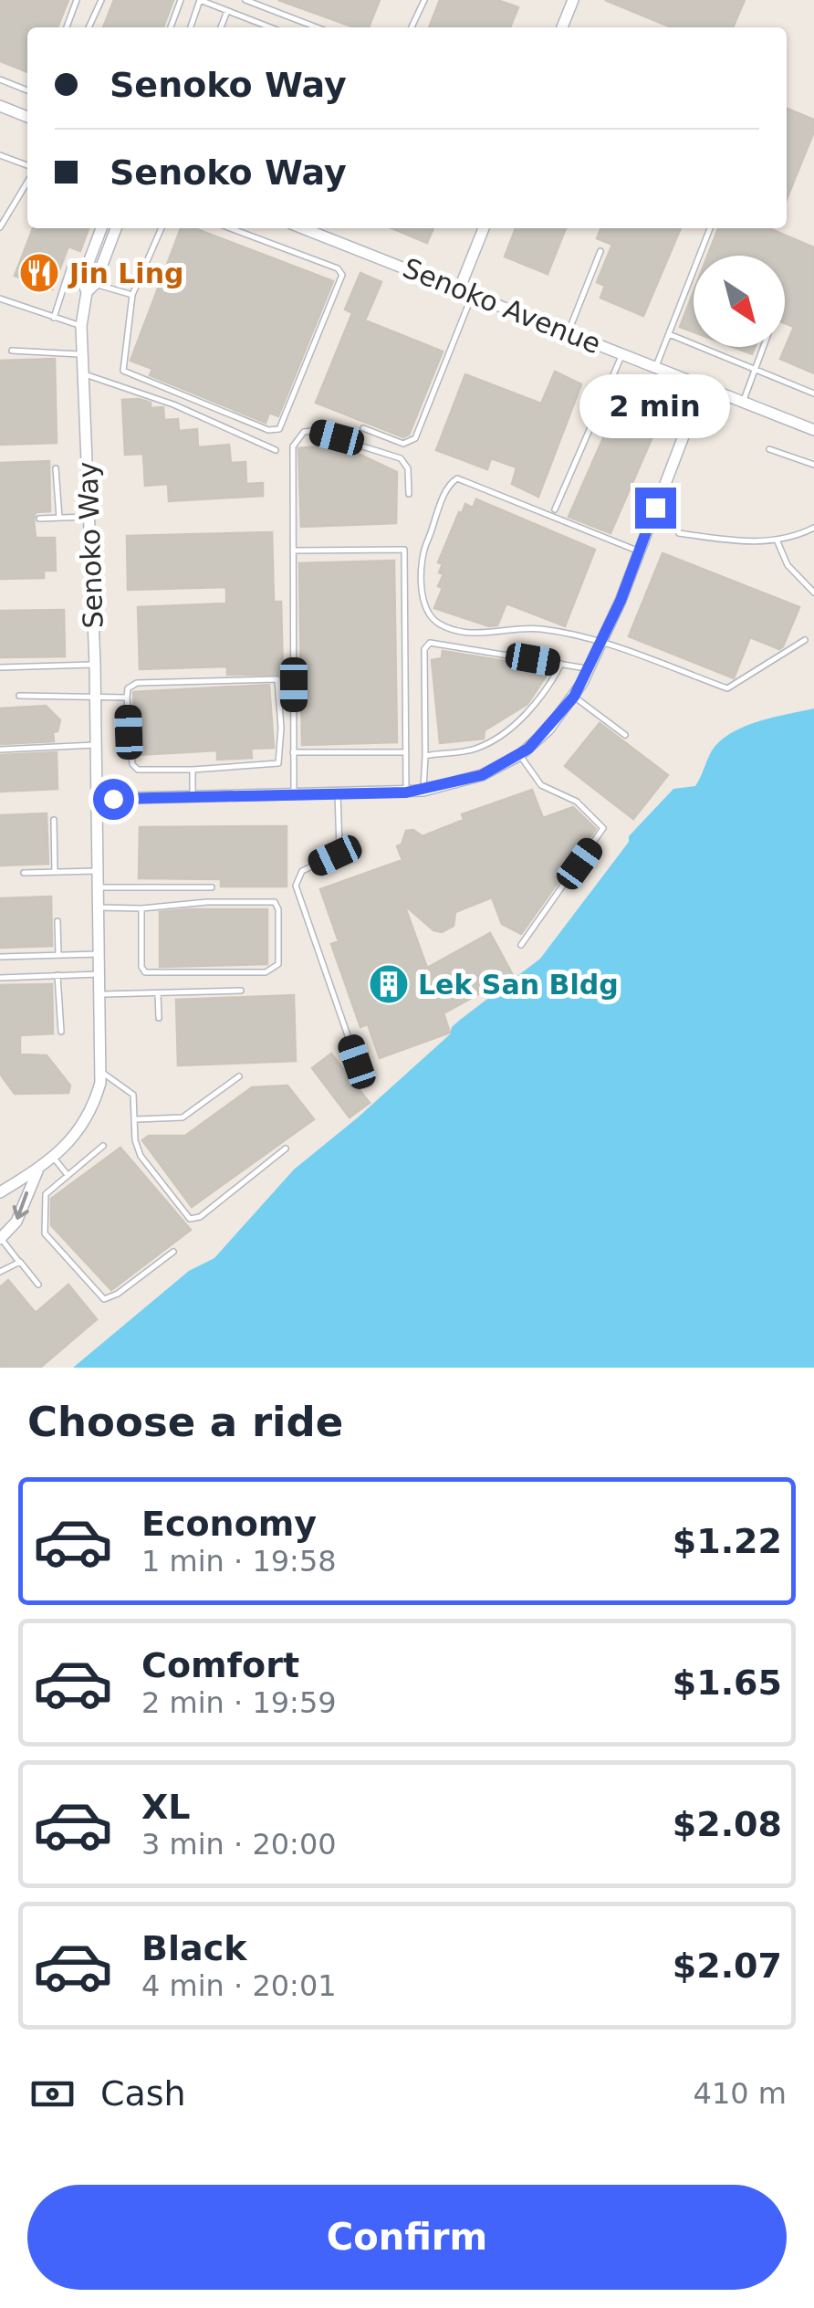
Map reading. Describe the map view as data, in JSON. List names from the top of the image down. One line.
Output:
{"streets":{"street":["Senoko Avenue","Senoko Way"]},"places":{"restaurant":["Jin Ling"],"building":["Lek San Bldg"]},"north":"bottom right","page":{"banner":["Senoko Way","Senoko Way"],"bubble":"2 min","heading":"Choose a ride","list":[{"name":"Economy","note":"1 min · 19:58","value":"$1.22"},{"name":"Comfort","note":"2 min · 19:59","value":"$1.65"},{"name":"XL","note":"3 min · 20:00","value":"$2.08"},{"name":"Black","note":"4 min · 20:01","value":"$2.07"}],"pay":["Cash","410 m"],"buttons":"Confirm"}}
